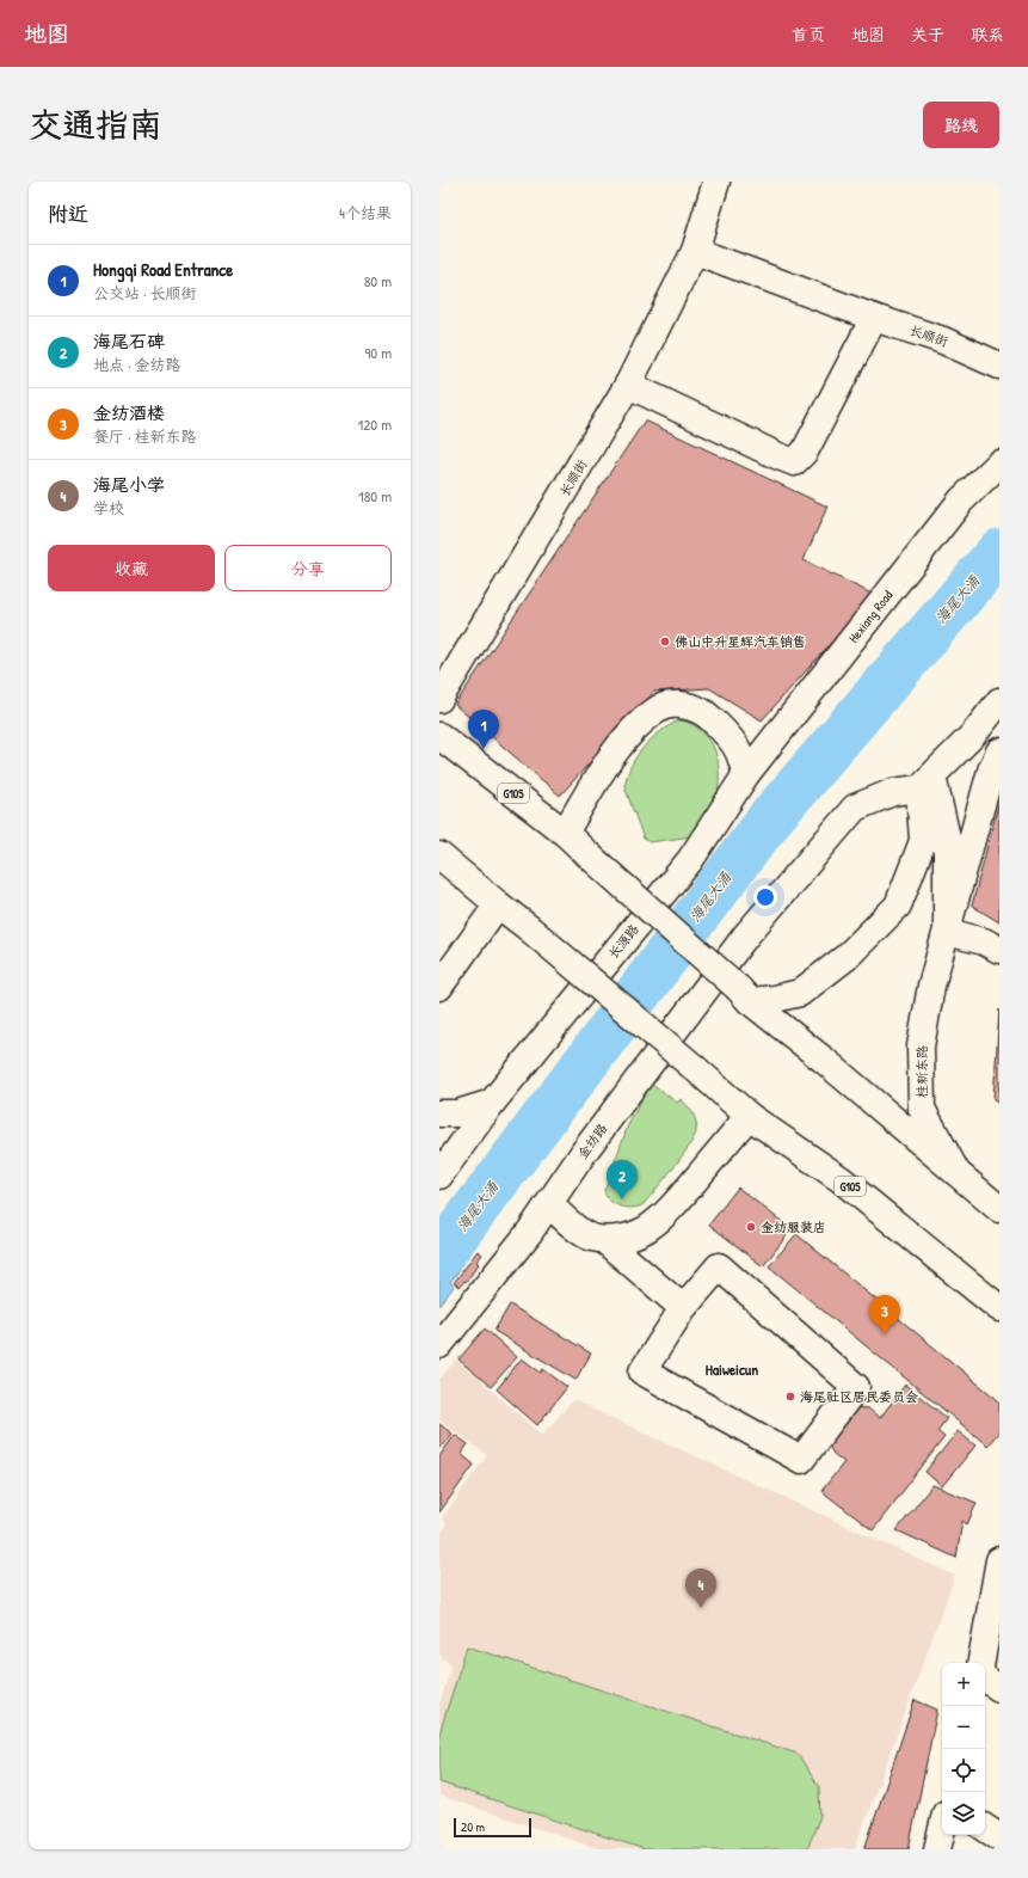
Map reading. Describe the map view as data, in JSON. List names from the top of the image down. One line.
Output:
{"streets":{"main road":["长顺街","Hexiang Road","G105","长源路","桂新东路","金纺路"]},"crossings":[["Hexiang Road","长源路"],["G105","桂新东路"],["桂新东路","金纺路"]],"districts":["Haiweicun"],"water":["海尾大涌"],"places":["佛山中升星辉汽车销售","金纺服装店","海尾社区居民委员会"],"scale_bar":"20 m","page":{"header":"地图","nav":["首页","地图","关于","联系"],"title":"交通指南","buttons":["路线",["收藏","分享"]],"heading":["附近","4个结果"],"list":[{"mark":"1","name":"Hongqi Road Entrance","note":"公交站 · 长顺街","value":"80 m"},{"mark":"2","name":"海尾石碑","note":"地点 · 金纺路","value":"90 m"},{"mark":"3","name":"金纺酒楼","note":"餐厅 · 桂新东路","value":"120 m"},{"mark":"4","name":"海尾小学","note":"学校","value":"180 m"}],"pins":["1","2","3","4"],"map_buttons":["+","−"],"scale":"20 m"}}
